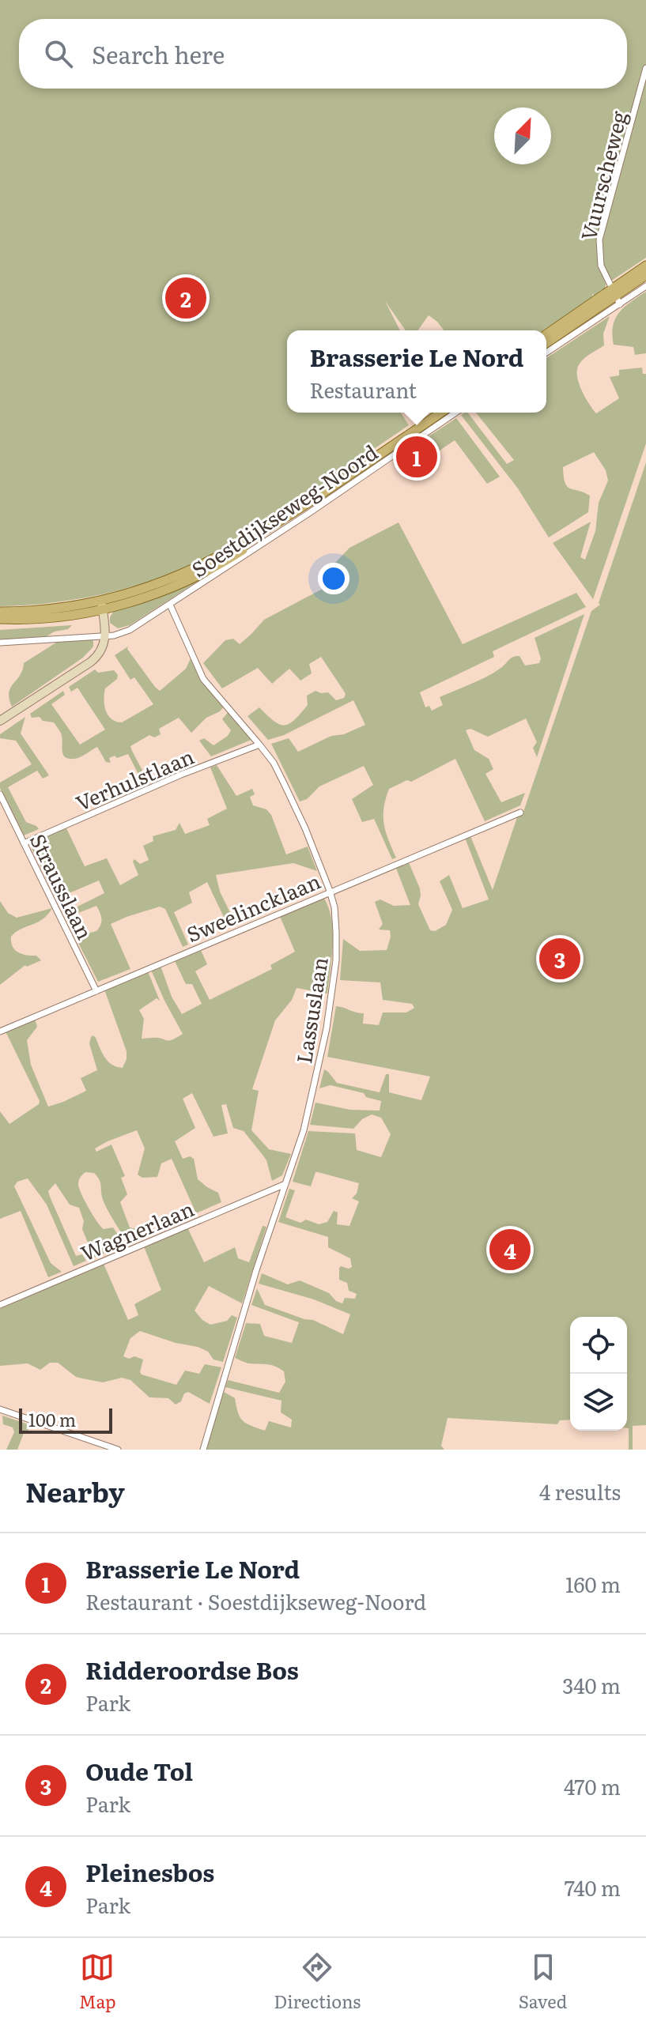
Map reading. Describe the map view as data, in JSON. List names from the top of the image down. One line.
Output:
{"streets":{"street":["Vuurscheweg","Soestdijkseweg-Noord","Verhulstlaan","Strausslaan","Sweelincklaan","Lassuslaan","Wagnerlaan"]},"crossings":[["Soestdijkseweg-Noord","Lassuslaan"],["Verhulstlaan","Strausslaan"],["Verhulstlaan","Lassuslaan"],["Strausslaan","Sweelincklaan"],["Sweelincklaan","Lassuslaan"],["Lassuslaan","Wagnerlaan"]],"scale_bar":"100 m","north":"top right","page":{"search":"Search here","pins":["2","1","3","4"],"popup":["Brasserie Le Nord","Restaurant"],"scale":"100 m","heading":["Nearby","4 results"],"list":[{"mark":"1","name":"Brasserie Le Nord","note":"Restaurant · Soestdijkseweg-Noord","value":"160 m"},{"mark":"2","name":"Ridderoordse Bos","note":"Park","value":"340 m"},{"mark":"3","name":"Oude Tol","note":"Park","value":"470 m"},{"mark":"4","name":"Pleinesbos","note":"Park","value":"740 m"}],"nav":["Map","Directions","Saved"]}}
